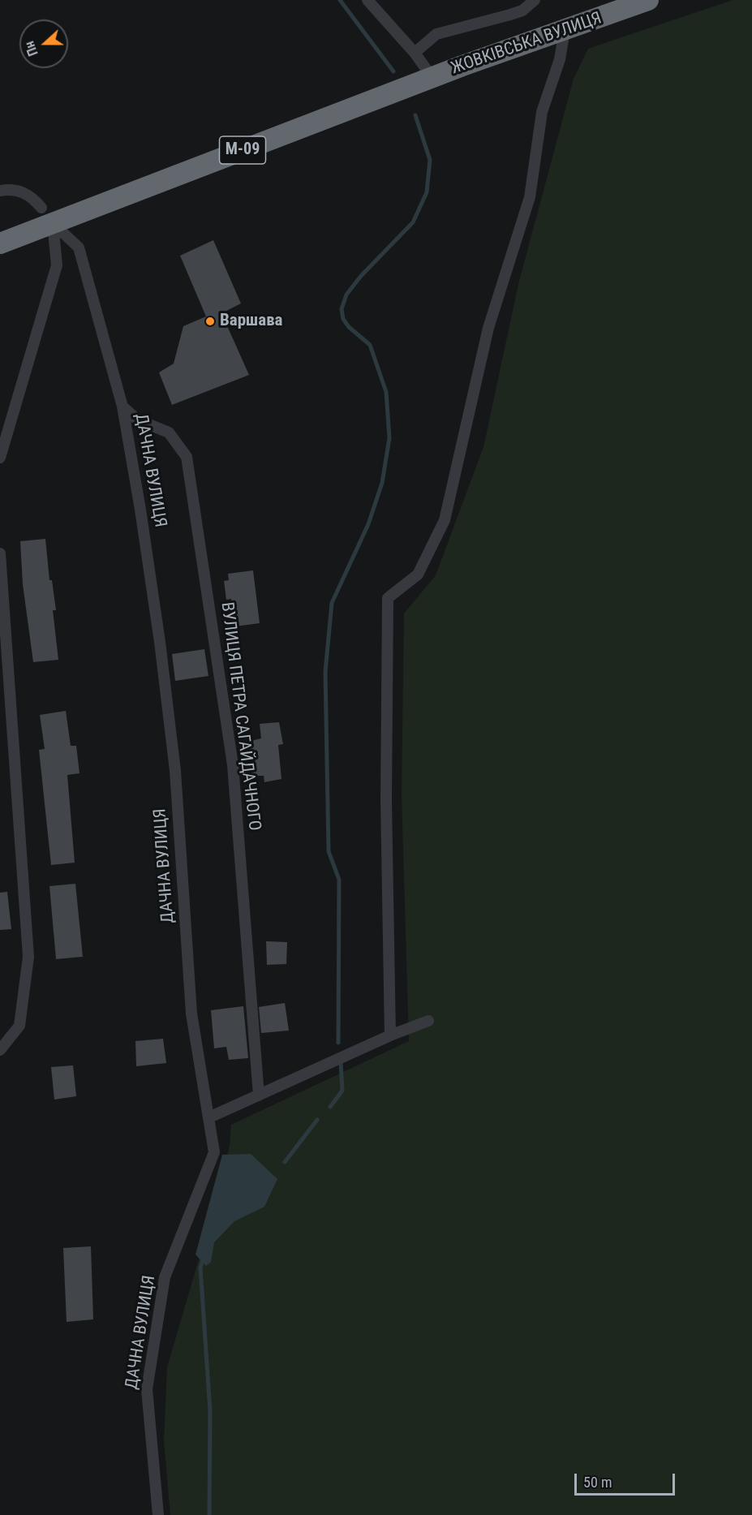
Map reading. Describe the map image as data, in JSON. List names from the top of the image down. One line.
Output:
{"streets":{"highway":["ЖОВКІВСЬКА ВУЛИЦЯ","М-09"],"street":["ДАЧНА ВУЛИЦЯ","ВУЛИЦЯ ПЕТРА САГАЙДАЧНОГО"]},"crossings":[["ЖОВКІВСЬКА ВУЛИЦЯ","М-09"],["М-09","ДАЧНА ВУЛИЦЯ"],["ДАЧНА ВУЛИЦЯ","ВУЛИЦЯ ПЕТРА САГАЙДАЧНОГО"]],"places":["Варшава"],"scale_bar":"50 m","north":"left"}
